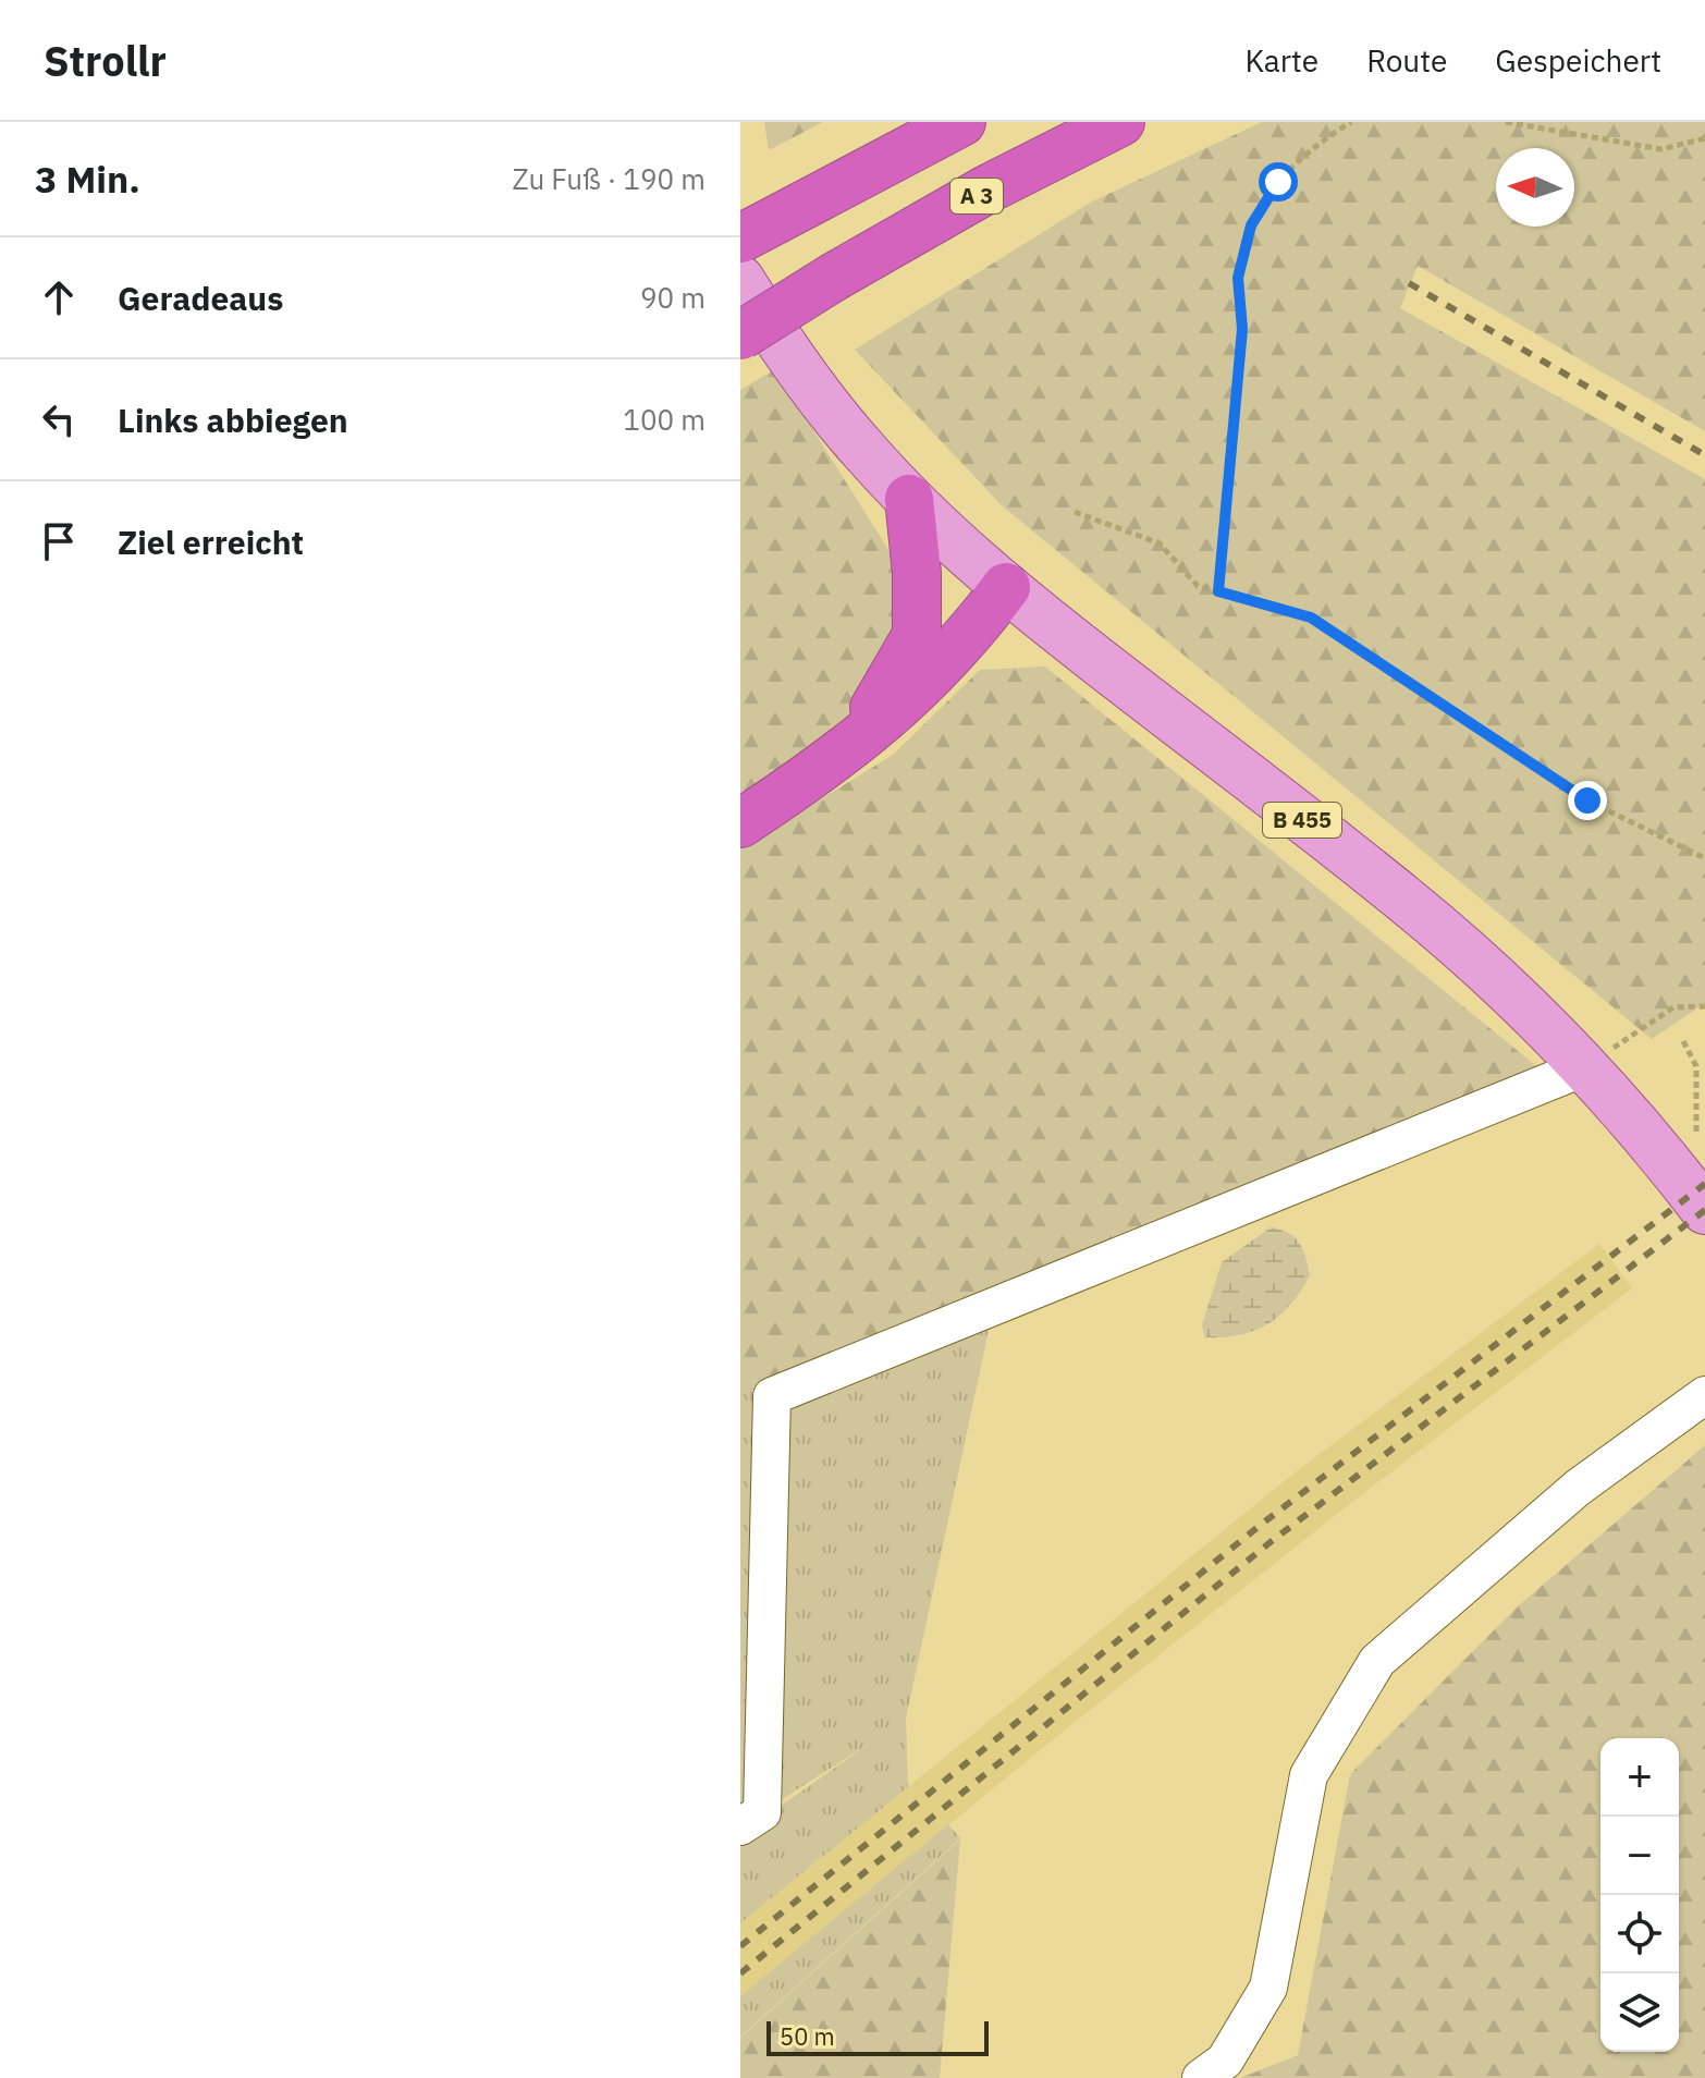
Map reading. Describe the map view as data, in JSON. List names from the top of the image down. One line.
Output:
{"streets":{"highway":["A 3"],"main road":["B 455"]},"scale_bar":"50 m","north":"left","page":{"header":"Strollr","nav":["Karte","Route","Gespeichert"],"heading":["3 Min.","Zu Fuß · 190 m"],"list":[["Geradeaus","90 m"],["Links abbiegen","100 m"],"Ziel erreicht"],"map_buttons":["+","−"],"scale":"50 m"}}
